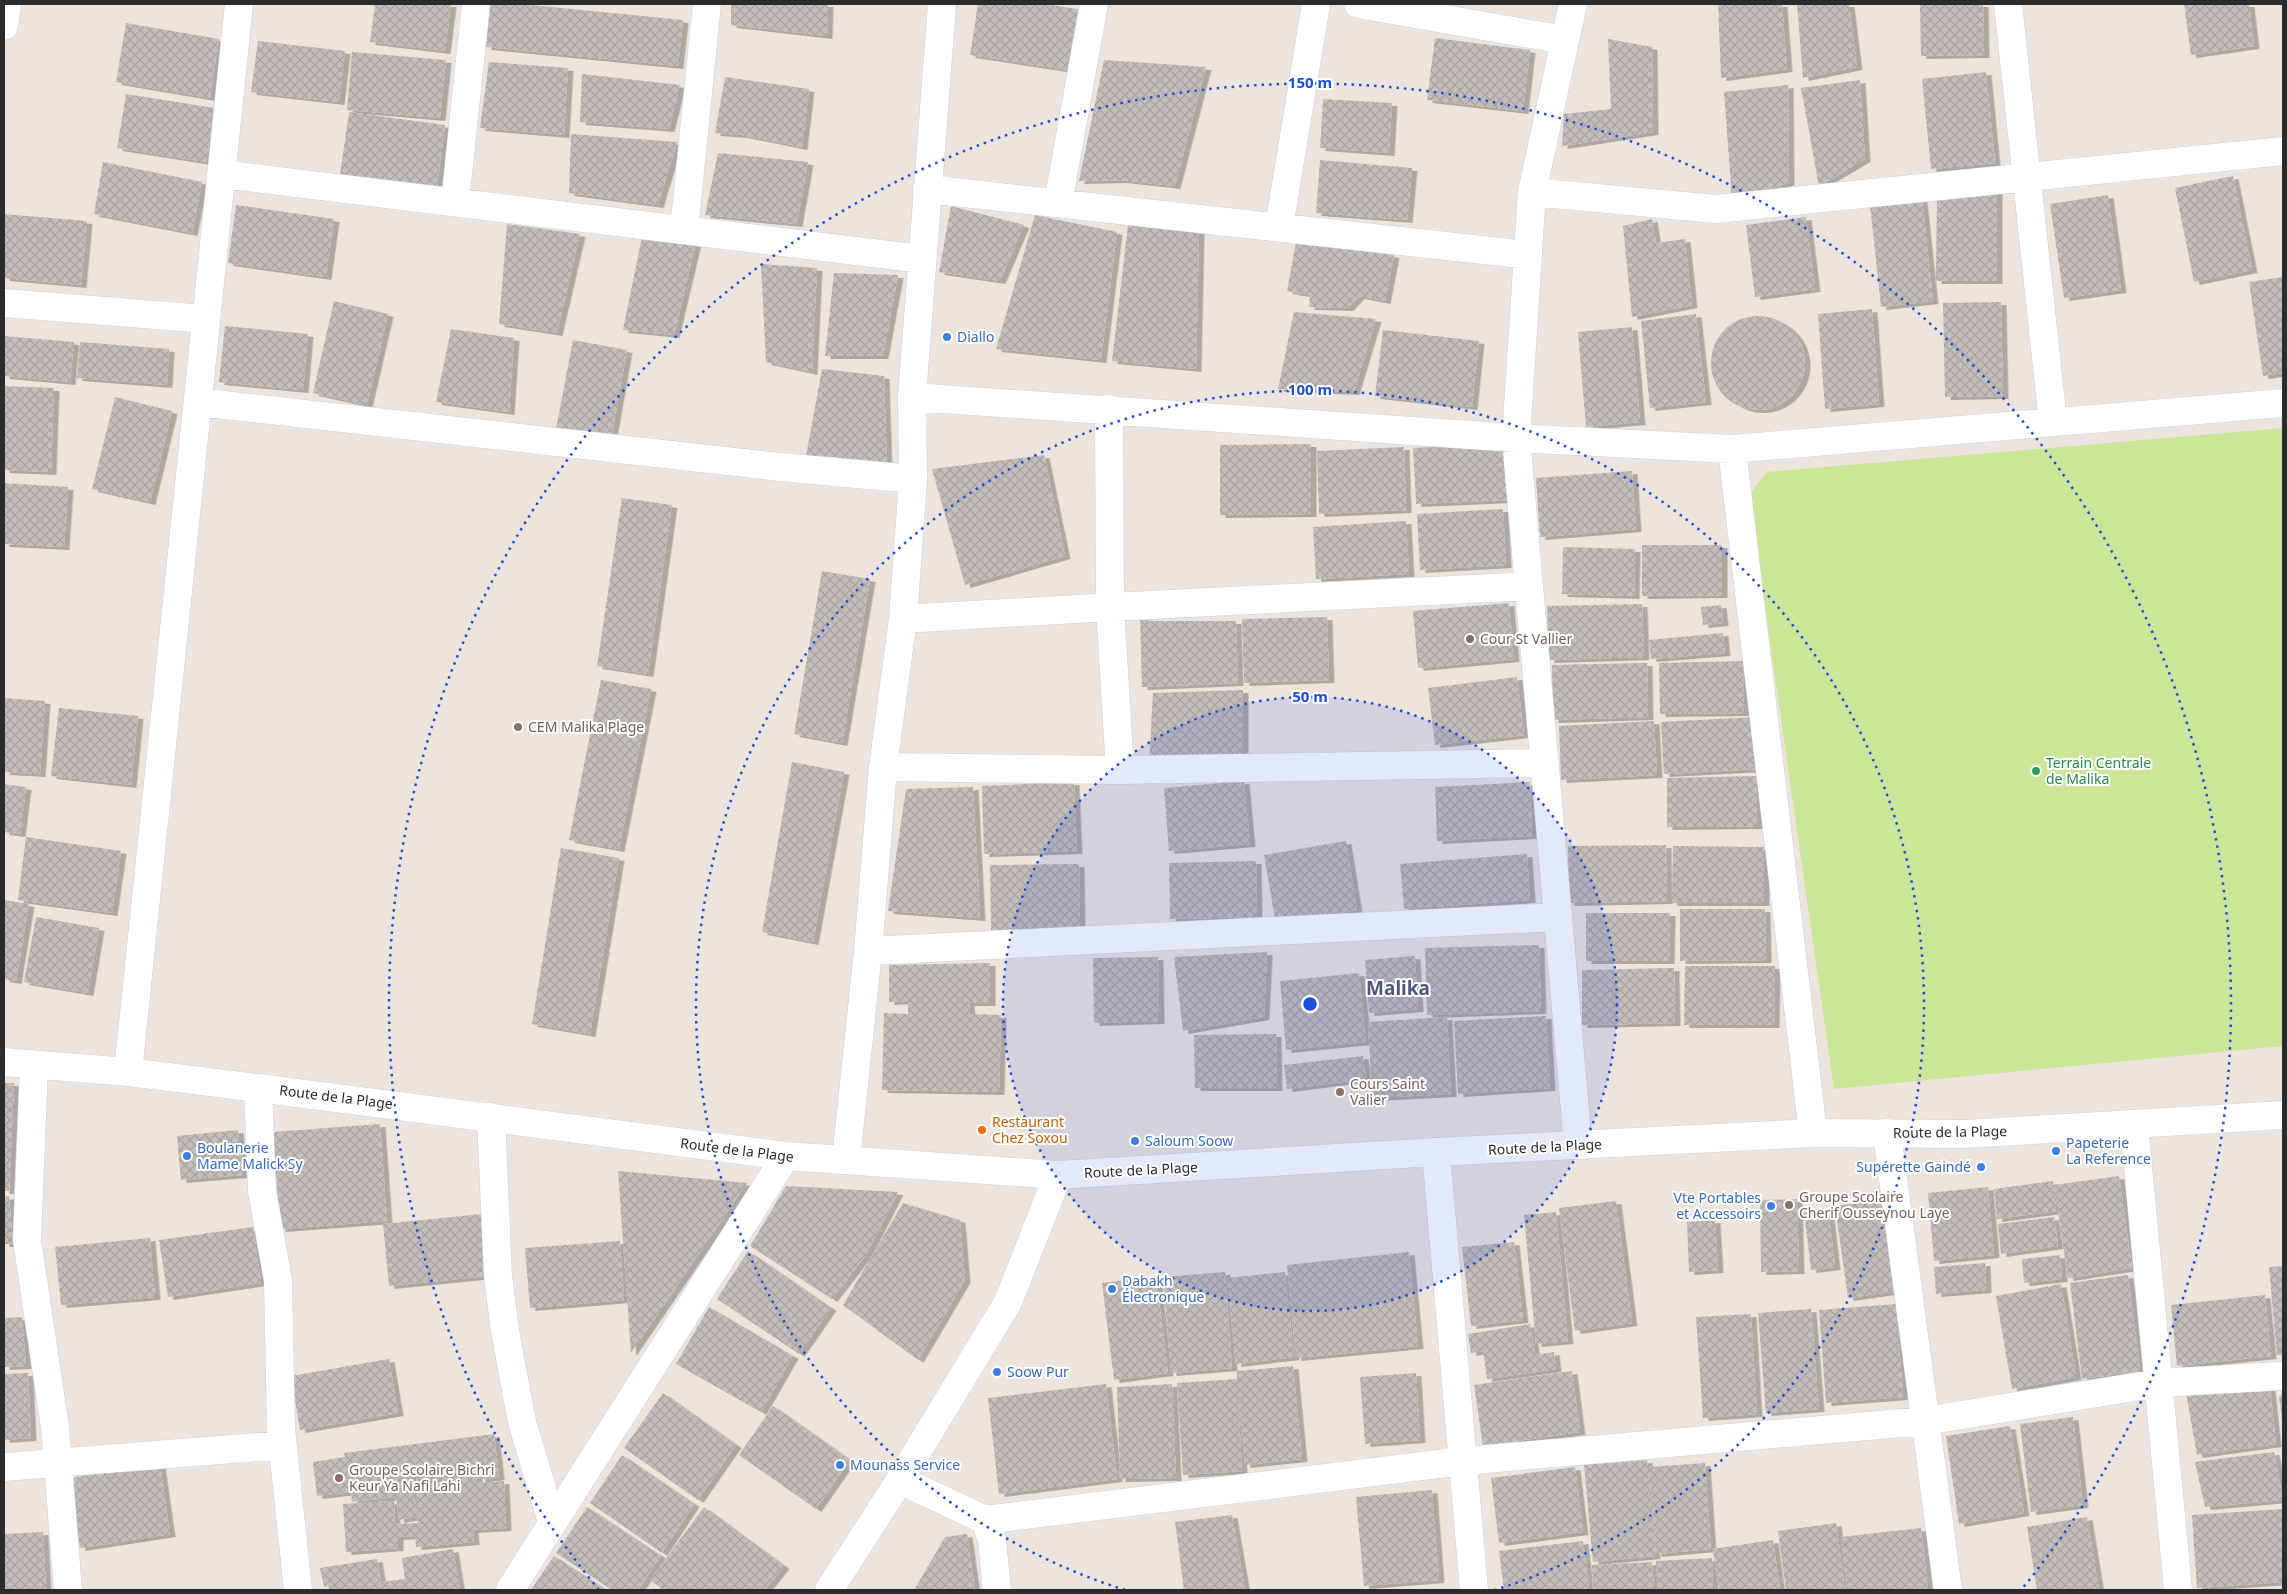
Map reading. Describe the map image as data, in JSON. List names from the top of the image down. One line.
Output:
{"streets":{"street":["Route de la Plage"]},"districts":["Malika"],"places":["Diallo","Cour St Vallier","CEM Malika Plage","Terrain Centrale de Malika","Cours Saint Valier","Restaurant Chez Soxou","Saloum Soow","Papeterie La Reference","Boulanerie Mame Malick Sy","Supérette Gaindé","Groupe Scolaire Cherif Ousseynou Laye","Vte Portables et Accessoirs","Dabakh Électronique","Soow Pur","Mounass Service","Groupe Scolaire Bichri Keur Ya Nafi Lahi"],"rings":["150 m","100 m","50 m"]}
